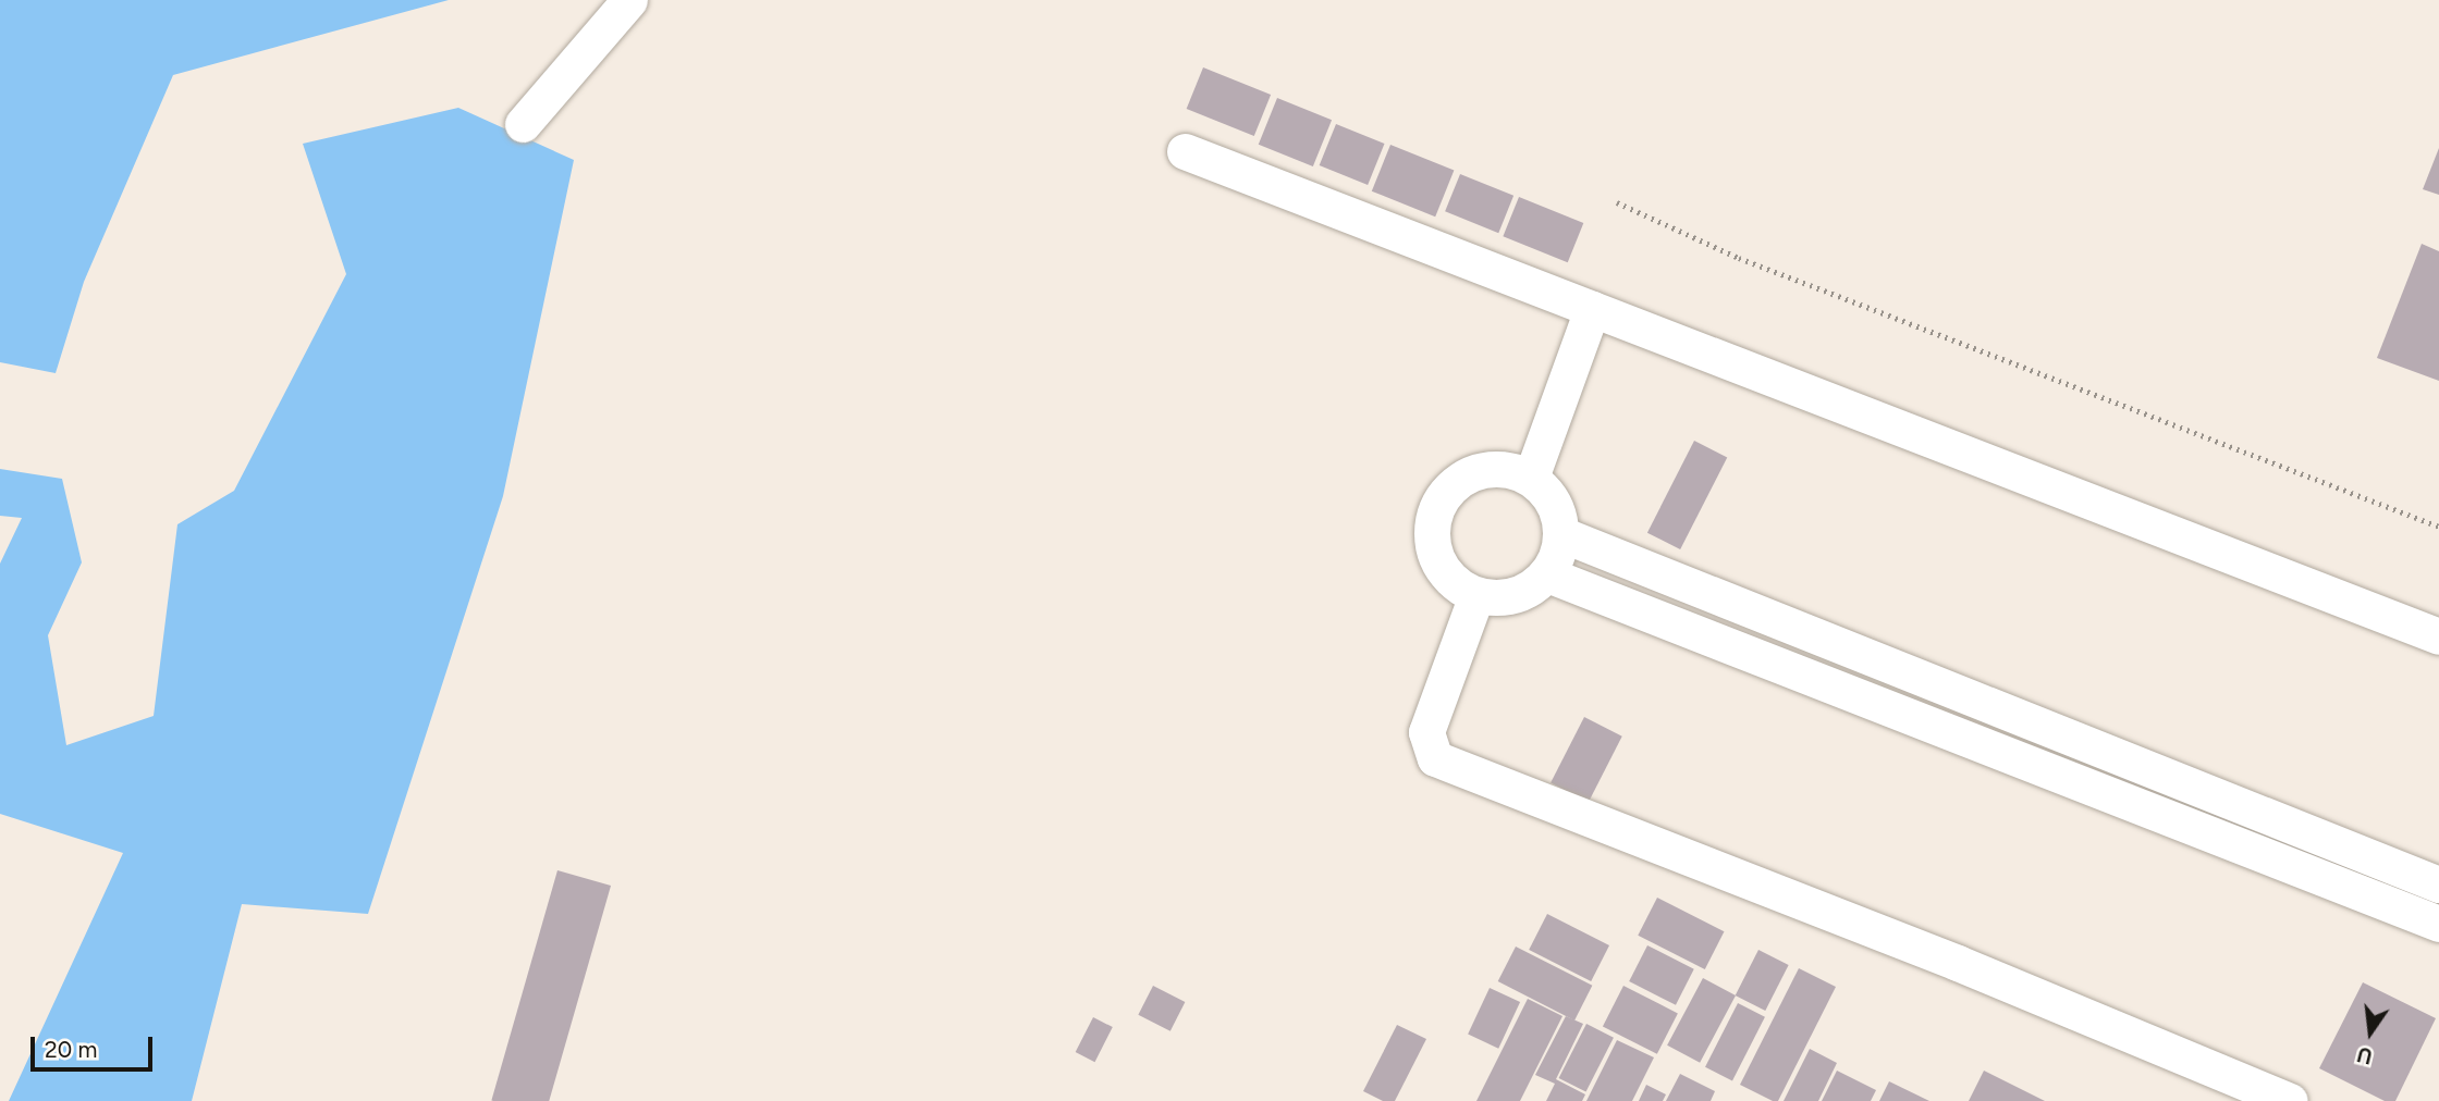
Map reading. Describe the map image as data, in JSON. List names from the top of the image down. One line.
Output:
{"scale_bar":"20 m","north":"bottom"}
